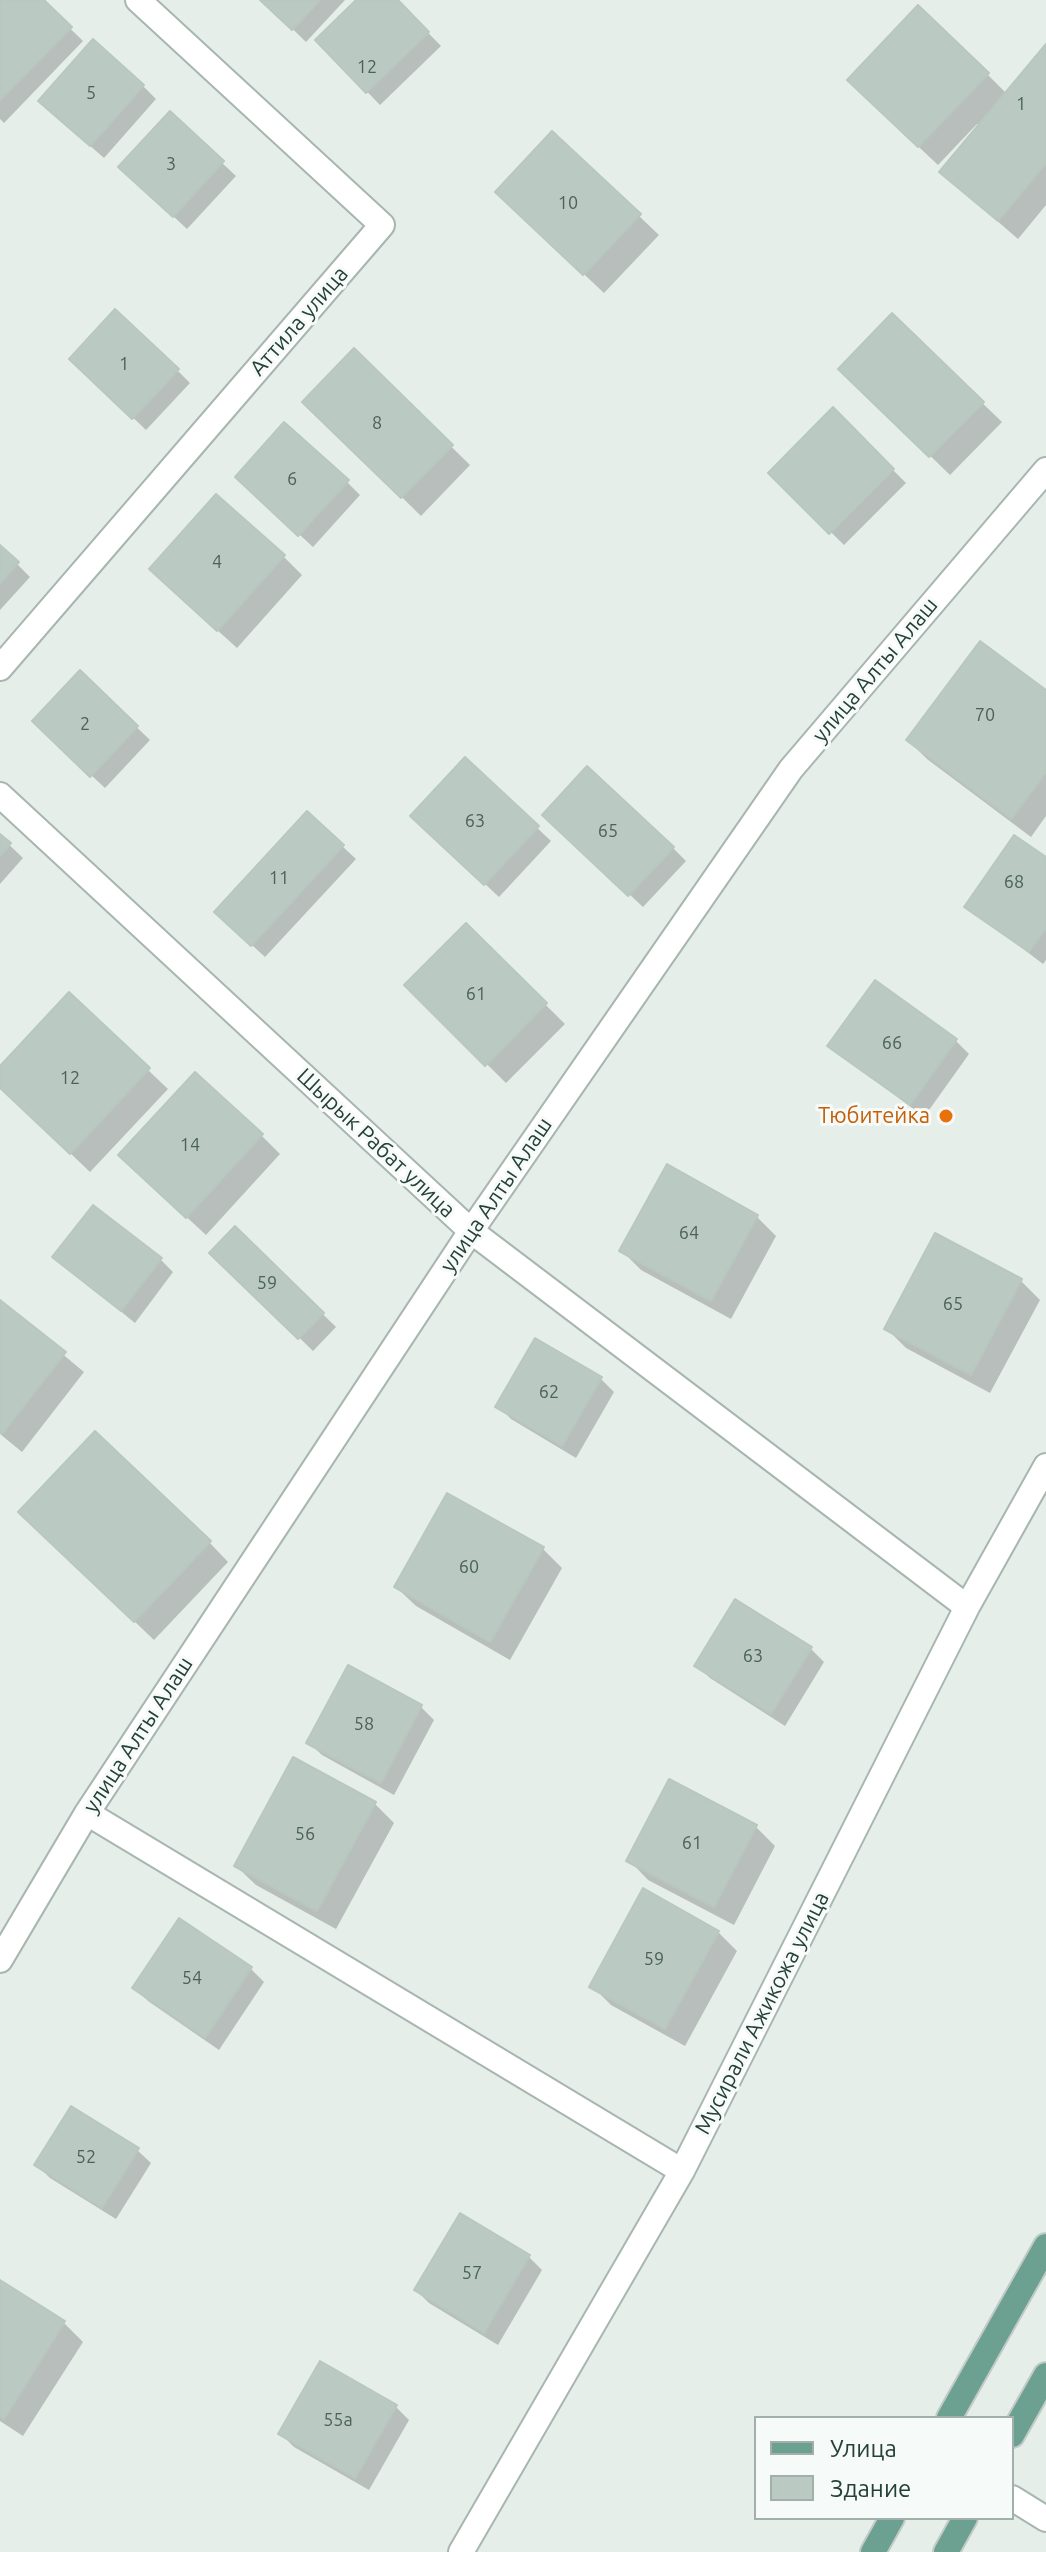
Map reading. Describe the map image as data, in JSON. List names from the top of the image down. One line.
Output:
{"streets":{"street":["Аттила улица","улица Алты Алаш","Шырык Рабат улица","Мусирали Ажикожа улица"]},"crossings":[["улица Алты Алаш","Шырык Рабат улица"],["Шырык Рабат улица","Мусирали Ажикожа улица"]],"places":["Тюбитейка"],"house_numbers":["12","5","1","3","10","1","8","6","4","70","2","63","65","11","68","61","66","12","14","64","59","65","62","60","63","58","56","61","59","54","52","57","55а"],"legend":["Улица","Здание"]}
